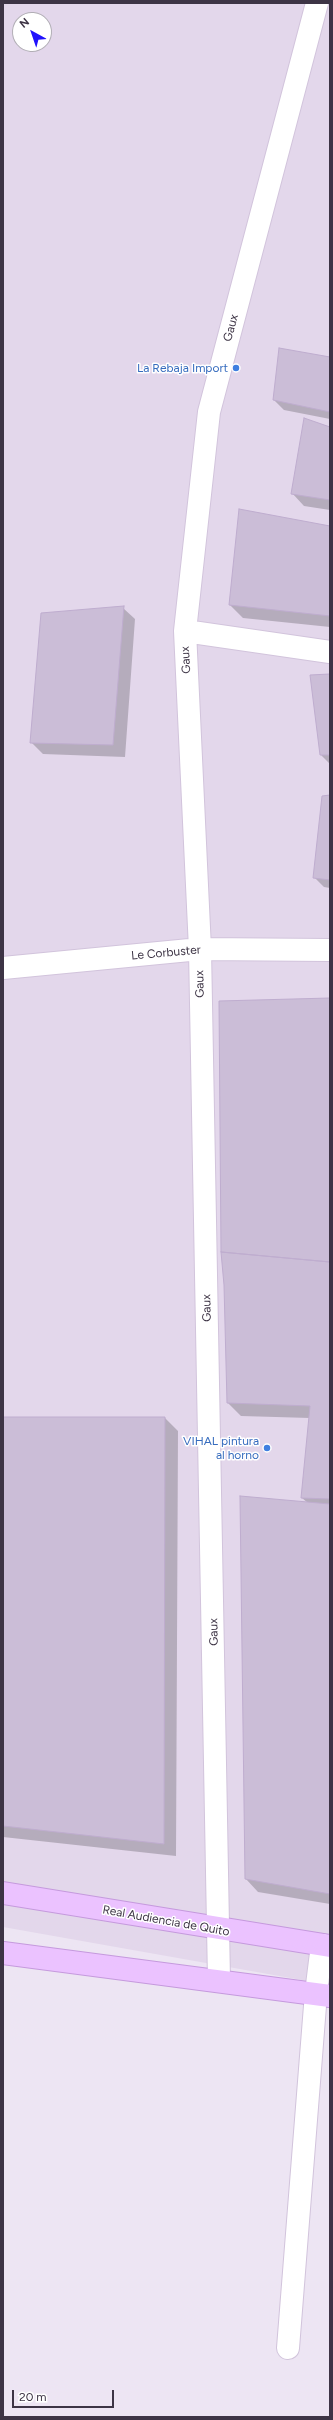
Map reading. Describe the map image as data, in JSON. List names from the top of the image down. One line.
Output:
{"streets":{"main road":["Real Audiencia de Quito"],"street":["Gaux","Le Corbuster"]},"crossings":[["Gaux","Le Corbuster"],["Gaux","Real Audiencia de Quito"]],"places":["La Rebaja Import","VIHAL pintura al horno"],"scale_bar":"20 m","north":"top left"}
